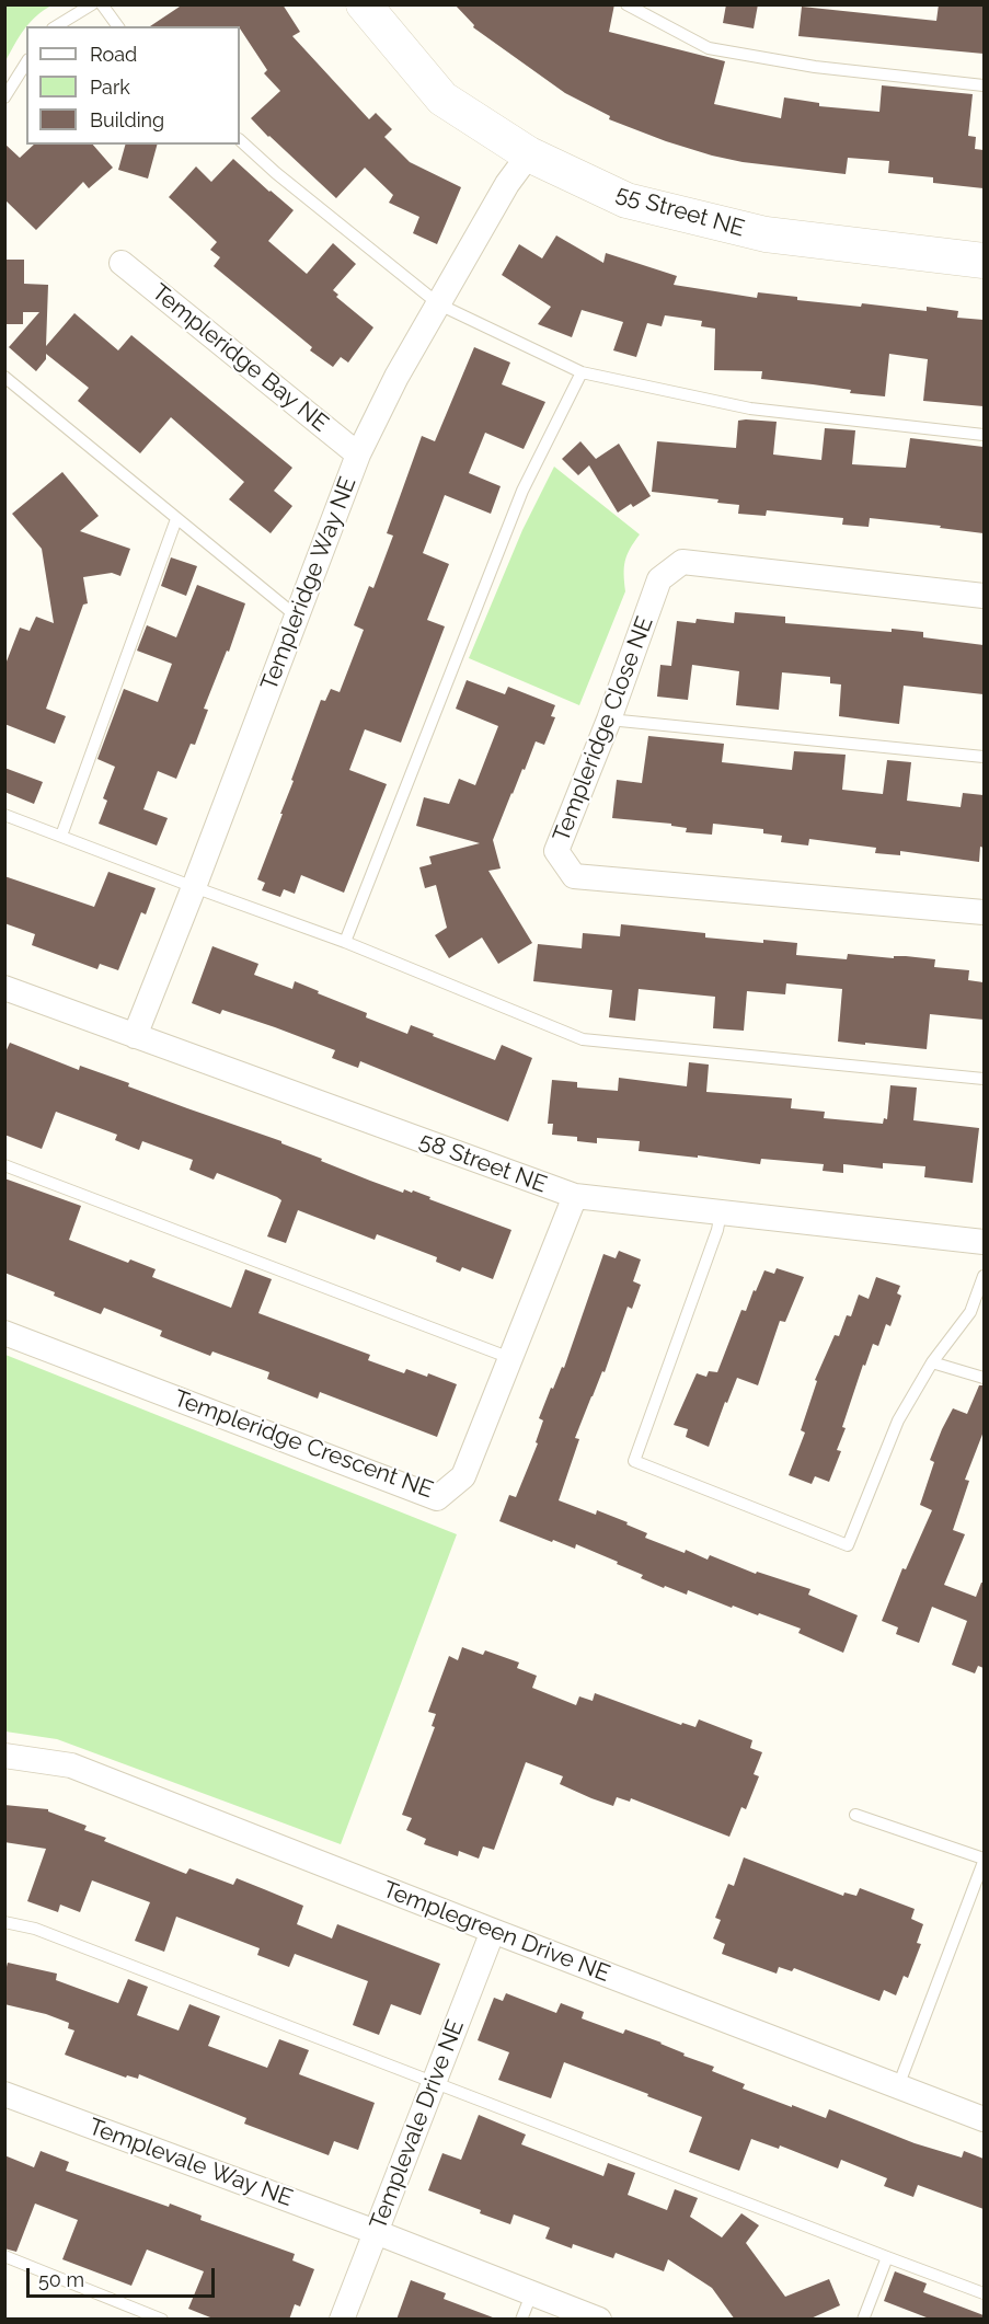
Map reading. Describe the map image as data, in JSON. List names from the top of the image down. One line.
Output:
{"streets":{"street":["55 Street NE","Templeridge Bay NE","Templeridge Way NE","Templeridge Close NE","58 Street NE","Templeridge Crescent NE","Templegreen Drive NE","Templevale Drive NE","Templevale Way NE"]},"crossings":[["55 Street NE","Templeridge Way NE"],["Templeridge Bay NE","Templeridge Way NE"],["Templeridge Way NE","58 Street NE"],["58 Street NE","Templeridge Crescent NE"],["Templegreen Drive NE","Templevale Drive NE"],["Templevale Drive NE","Templevale Way NE"]],"legend":["Road","Park","Building"],"scale_bar":"50 m"}
